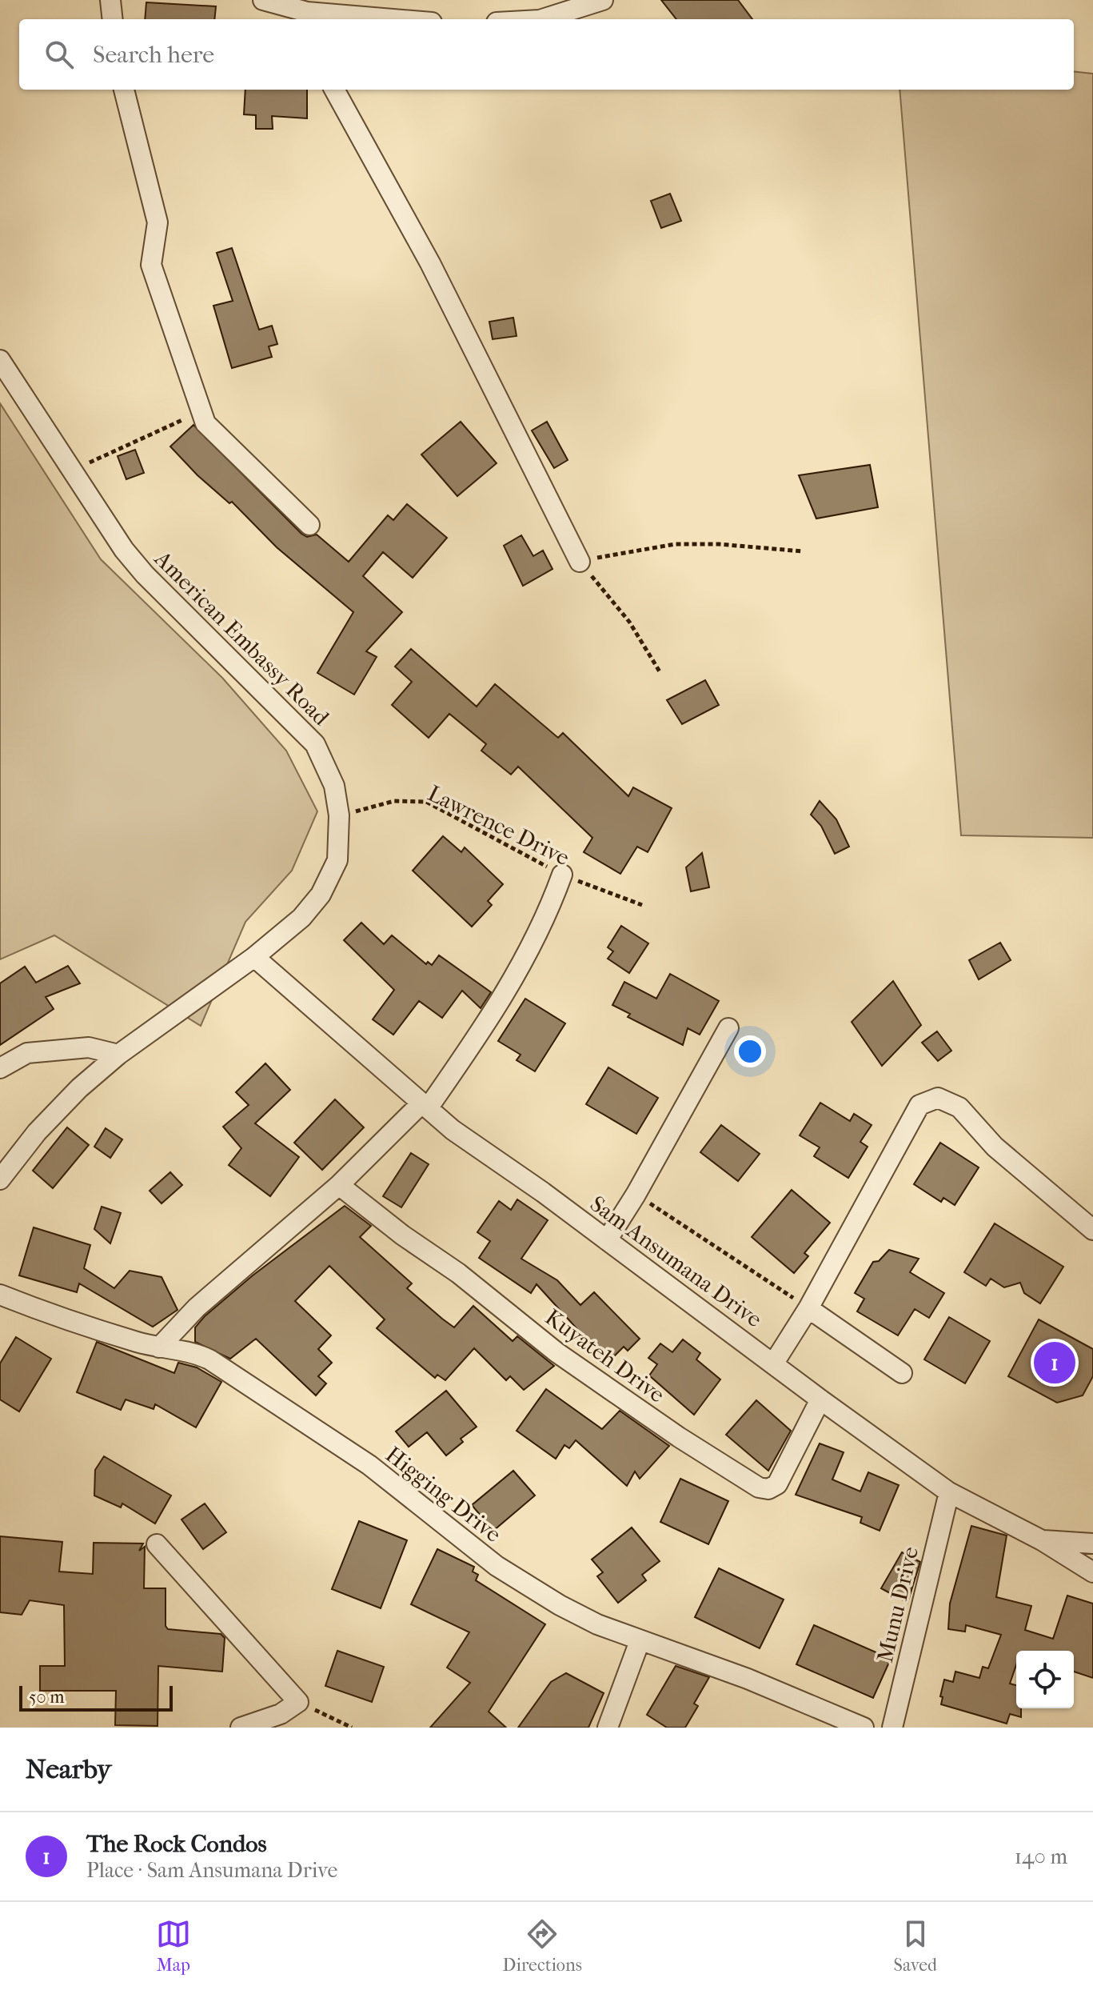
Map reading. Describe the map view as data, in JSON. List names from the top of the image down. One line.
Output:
{"streets":{"street":["American Embassy Road","Sam Ansumana Drive","Kuyateh Drive","Higging Drive","Munu Drive"],"path":["Lawrence Drive"]},"crossings":[["American Embassy Road","Lawrence Drive"],["American Embassy Road","Sam Ansumana Drive"],["Sam Ansumana Drive","Kuyateh Drive"],["Sam Ansumana Drive","Munu Drive"]],"scale_bar":"50 m","page":{"search":"Search here","pins":"1","scale":"50 m","heading":"Nearby","list":[{"mark":"1","name":"The Rock Condos","note":"Place · Sam Ansumana Drive","value":"140 m"}],"nav":["Map","Directions","Saved"]}}
